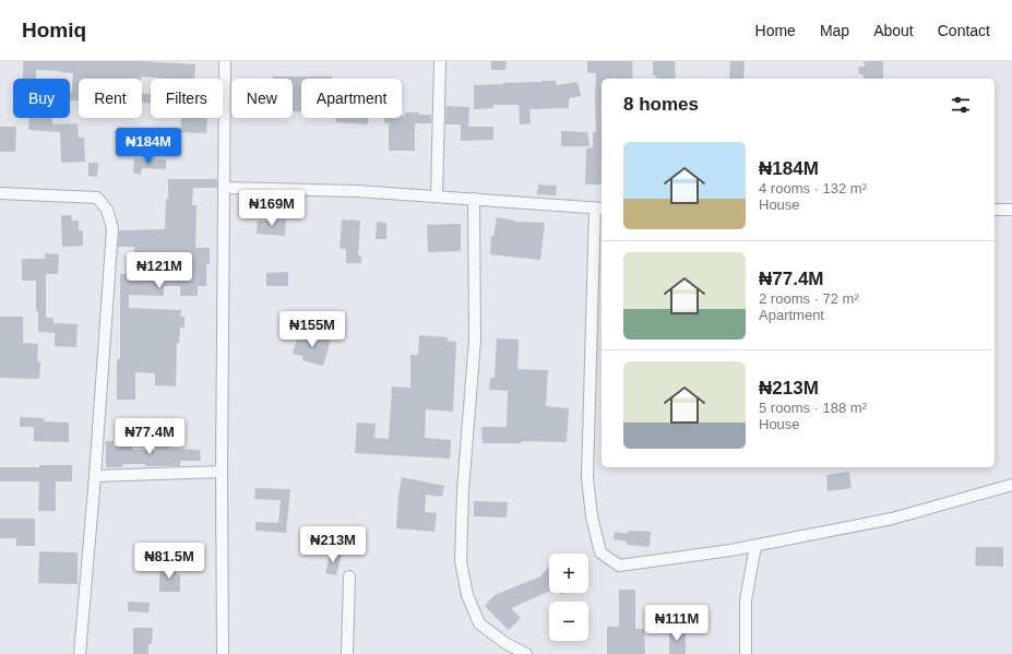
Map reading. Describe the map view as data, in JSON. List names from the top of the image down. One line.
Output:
{"page":{"header":"Homiq","nav":["Home","Map","About","Contact"],"chip":["Buy","Rent","Filters","New","Apartment"],"heading":"8 homes","price":["₦184M","₦169M","₦121M","₦155M","₦77.4M","₦213M","₦81.5M","₦111M"],"list":[{"name":"₦184M","note":"4 rooms · 132 m² · House"},{"name":"₦77.4M","note":"2 rooms · 72 m² · Apartment"},{"name":"₦213M","note":"5 rooms · 188 m² · House"}],"map_buttons":["+","−"]}}
